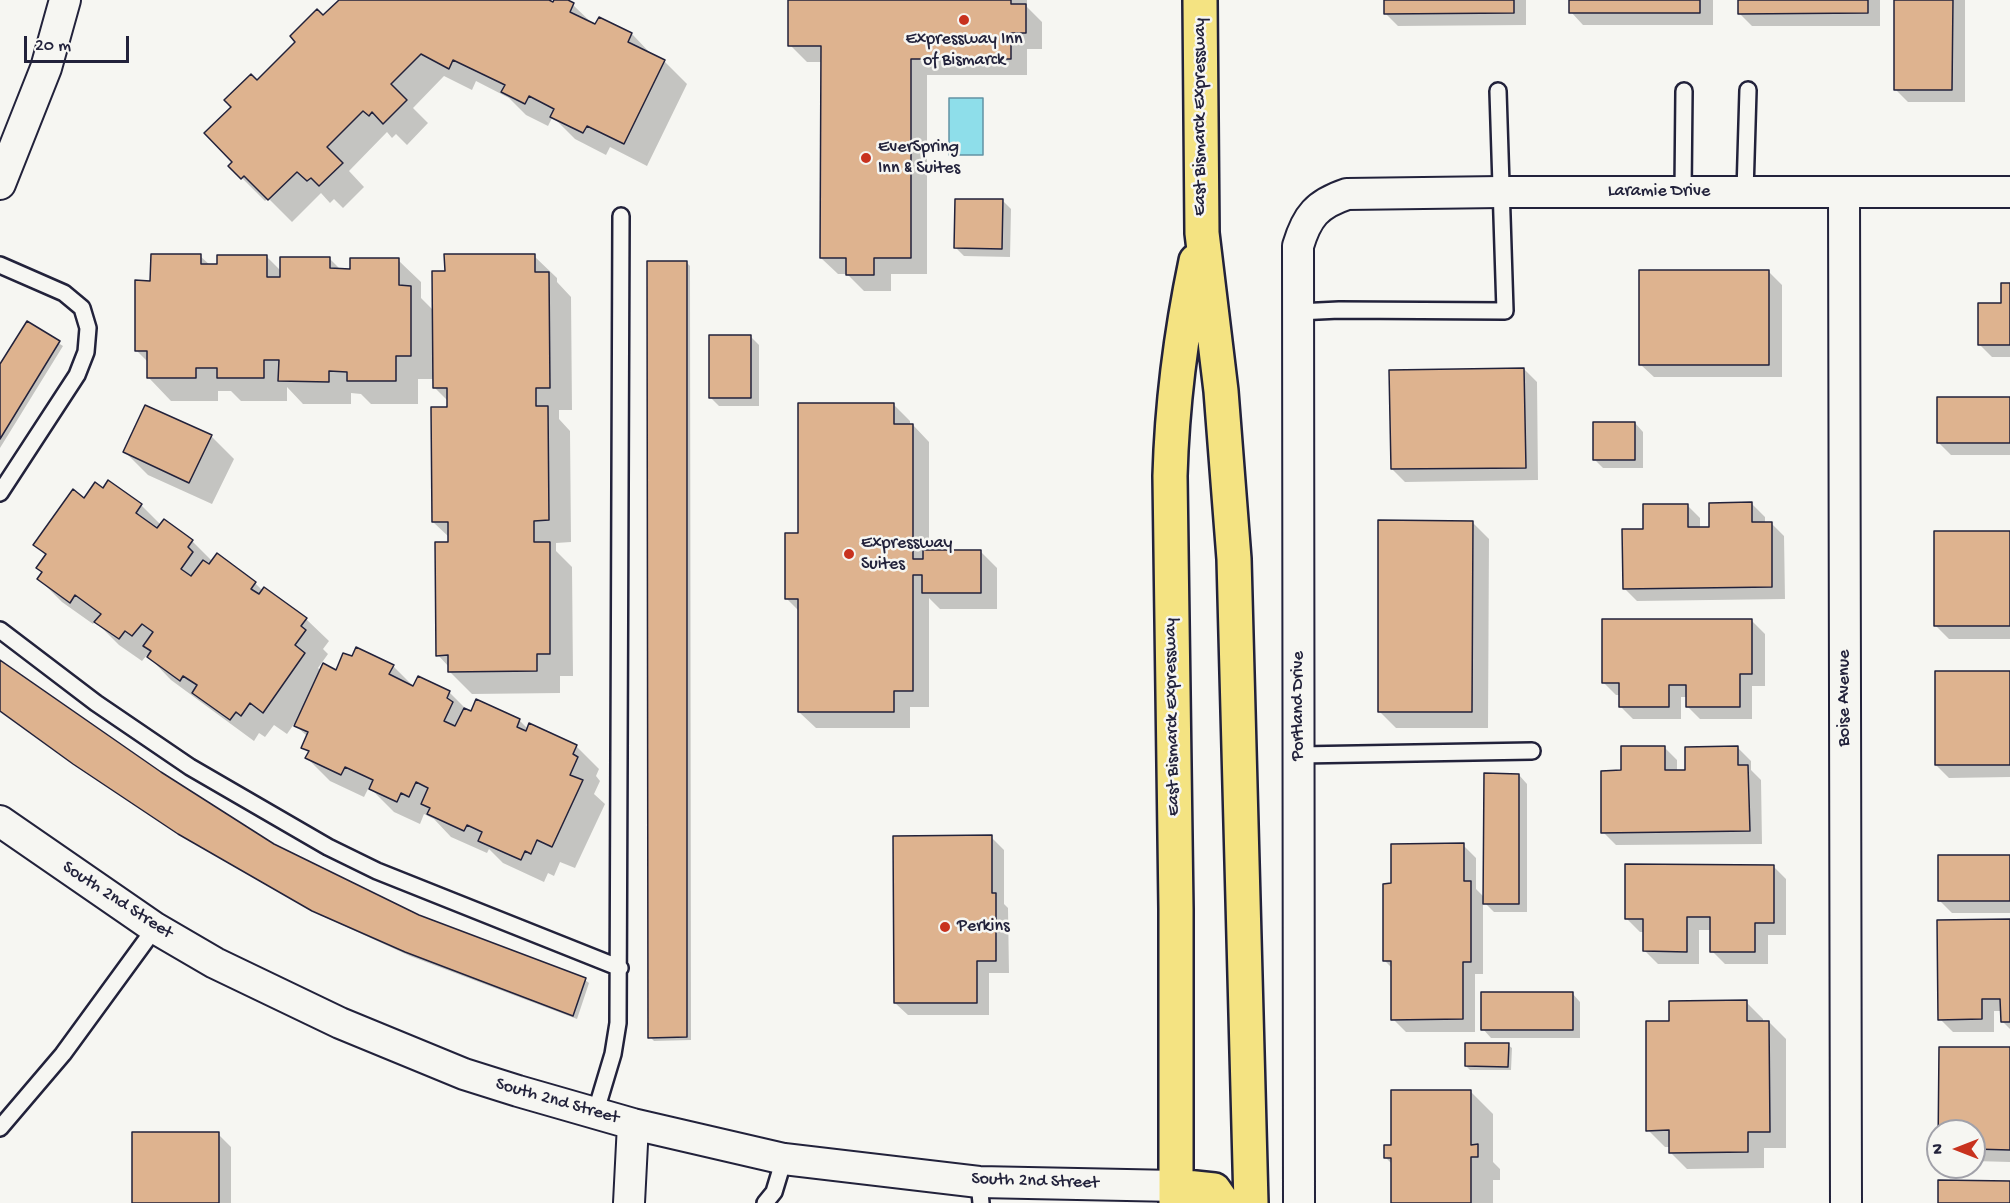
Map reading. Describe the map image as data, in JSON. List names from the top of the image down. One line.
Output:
{"streets":{"main road":["East Bismarck Expressway"],"street":["Laramie Drive","Boise Avenue","Portland Drive","South 2nd Street"]},"crossings":[["East Bismarck Expressway","South 2nd Street"],["Laramie Drive","Boise Avenue"],["Laramie Drive","Portland Drive"]],"places":["Expressway Inn of Bismarck","EverSpring Inn & Suites","Expressway Suites","Perkins"],"scale_bar":"20 m","north":"left"}
